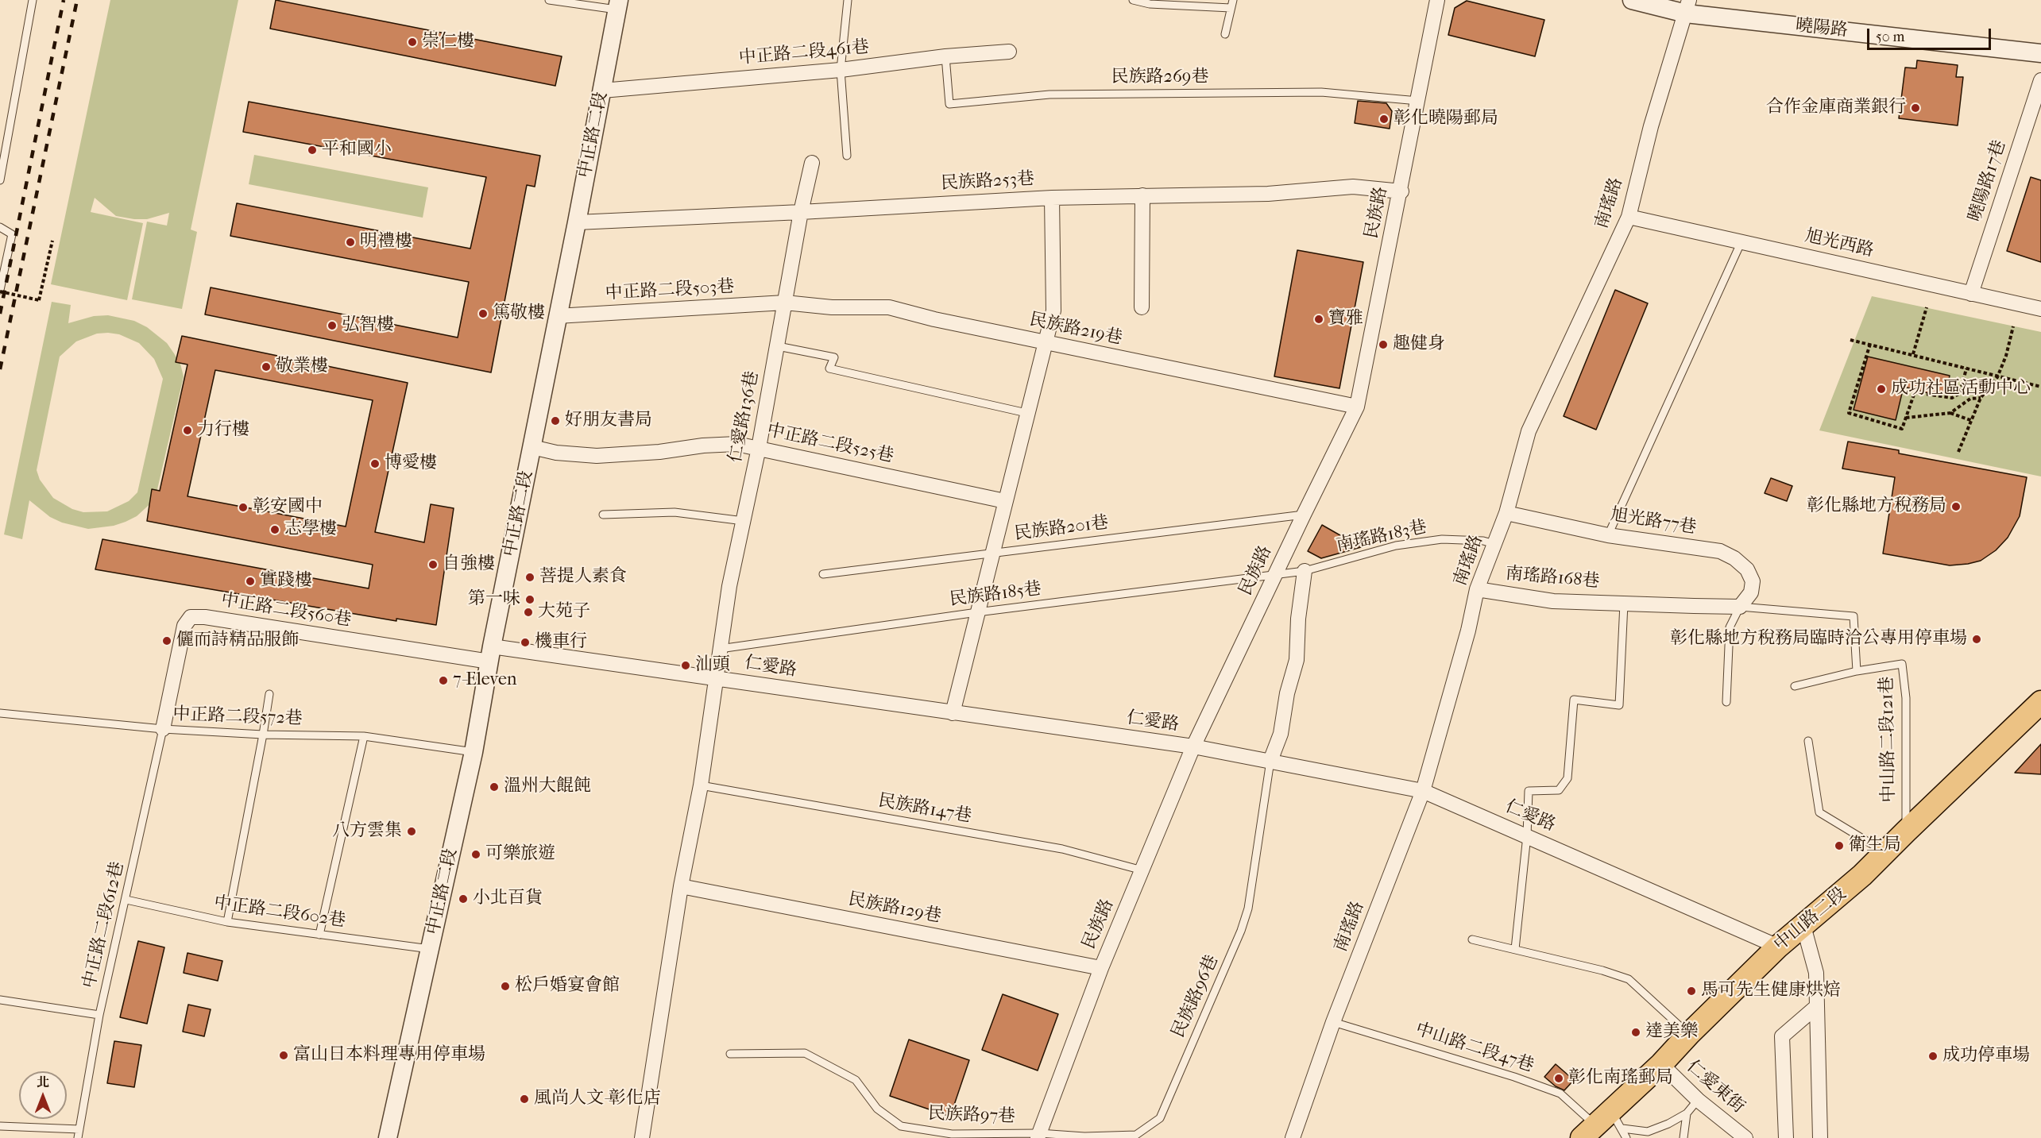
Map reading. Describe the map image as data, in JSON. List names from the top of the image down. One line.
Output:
{"streets":{"main road":["中山路二段"],"street":["曉陽路","中正路二段461巷","中正路二段","曉陽路17巷","民族路253巷","南瑤路","民族路","旭光西路","中正路二段503巷","民族路219巷","仁愛路136巷","中正路二段525巷","旭光路77巷","南瑤路168巷","中正路二段560巷","仁愛路","民族路129巷","仁愛東街"],"lane":["民族路269巷","民族路201巷","南瑤路183巷","民族路185巷","中正路二段572巷","中山路二段121巷","民族路147巷","中正路二段602巷","中正路二段612巷","民族路96巷","中山路二段47巷","民族路97巷"]},"crossings":[["曉陽路","南瑤路"],["中正路二段461巷","民族路269巷"],["中正路二段461巷","中正路二段"],["民族路269巷","民族路"],["中正路二段","民族路253巷"],["中正路二段","中正路二段503巷"],["中正路二段","中正路二段525巷"],["中正路二段","中正路二段560巷"],["中正路二段","仁愛路"],["中正路二段","中正路二段572巷"],["中正路二段","中正路二段602巷"],["曉陽路17巷","旭光西路"],["民族路253巷","民族路"],["民族路253巷","仁愛路136巷"],["南瑤路","旭光西路"],["南瑤路","旭光路77巷"],["南瑤路","南瑤路183巷"],["南瑤路","南瑤路168巷"],["南瑤路","仁愛路"],["南瑤路","中山路二段47巷"],["民族路","民族路219巷"],["民族路","民族路201巷"],["民族路","南瑤路183巷"],["民族路","民族路185巷"],["民族路","仁愛路"],["民族路","民族路147巷"],["民族路","民族路129巷"],["民族路","民族路96巷"],["民族路","民族路97巷"],["中正路二段503巷","民族路219巷"],["中正路二段503巷","仁愛路136巷"],["民族路219巷","仁愛路136巷"],["仁愛路136巷","中正路二段525巷"],["仁愛路136巷","民族路185巷"],["仁愛路136巷","仁愛路"],["仁愛路136巷","民族路147巷"],["仁愛路136巷","民族路129巷"],["旭光路77巷","南瑤路168巷"],["南瑤路183巷","民族路185巷"],["中正路二段560巷","仁愛路"],["中正路二段560巷","中正路二段572巷"],["中正路二段560巷","中正路二段612巷"],["仁愛路","中山路二段"],["仁愛路","民族路96巷"],["中正路二段572巷","中正路二段612巷"],["中山路二段121巷","中山路二段"],["中正路二段602巷","中正路二段612巷"],["中山路二段","中山路二段47巷"],["中山路二段","仁愛東街"],["民族路96巷","民族路97巷"]],"places":["崇仁樓","合作金庫商業銀行","彰化曉陽郵局","平和國小","明禮樓","篤敬樓","寶雅","弘智樓","趣健身","敬業樓","成功社區活動中心","好朋友書局","力行樓","博愛樓","彰化縣地方稅務局","彰安國中","志學樓","自強樓","菩提人素食","實踐樓","第一味","大苑子","彰化縣地方稅務局臨時洽公專用停車場","儷而詩精品服飾","機車行","汕頭","7-Eleven","溫州大餛飩","八方雲集","衛生局","可樂旅遊","小北百貨","松戶婚宴會館","馬可先生健康烘焙","達美樂","富山日本料理專用停車場","成功停車場","彰化南瑤郵局","風尚人文-彰化店"],"scale_bar":"50 m","north":"top"}
